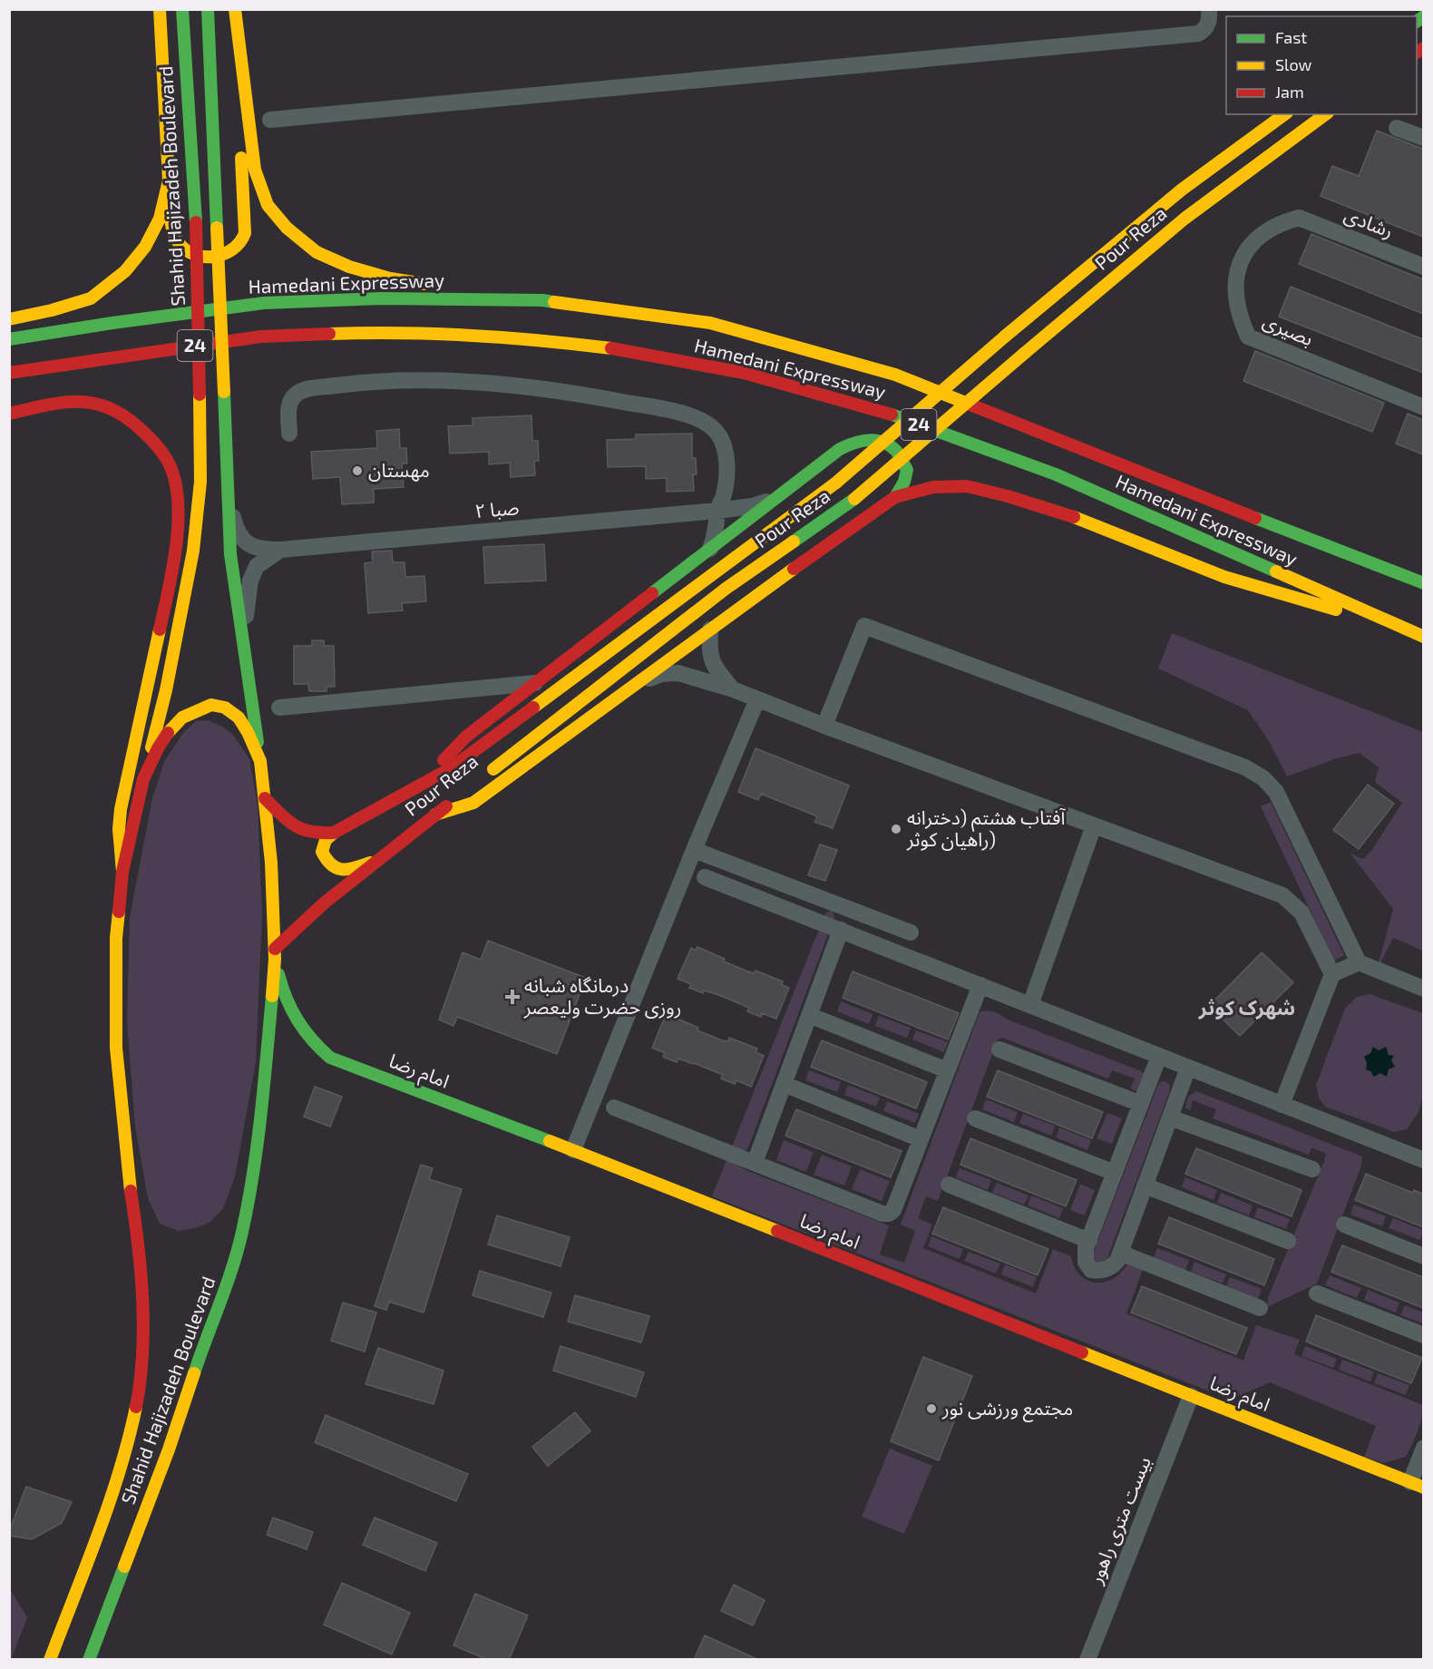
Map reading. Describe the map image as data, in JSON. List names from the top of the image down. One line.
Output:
{"streets":{"main road":["Shahid Hajizadeh Boulevard","Pour Reza","Hamedani Expressway","24","امام رضا"],"street":["رشادی","بصیری","صبا ۲","بیست متری راهور"]},"crossings":[["Shahid Hajizadeh Boulevard","Pour Reza"],["Shahid Hajizadeh Boulevard","امام رضا"],["رشادی","بصیری"],["Pour Reza","امام رضا"],["امام رضا","بیست متری راهور"]],"districts":["شهرک کوثر"],"places":{"other":["مهستان","آفتاب هشتم (دخترانه راهیان کوثر)","مجتمع ورزشی نور"],"health":["درمانگاه شبانه روزی حضرت ولیعصر"]},"legend":["Fast","Slow","Jam"]}
